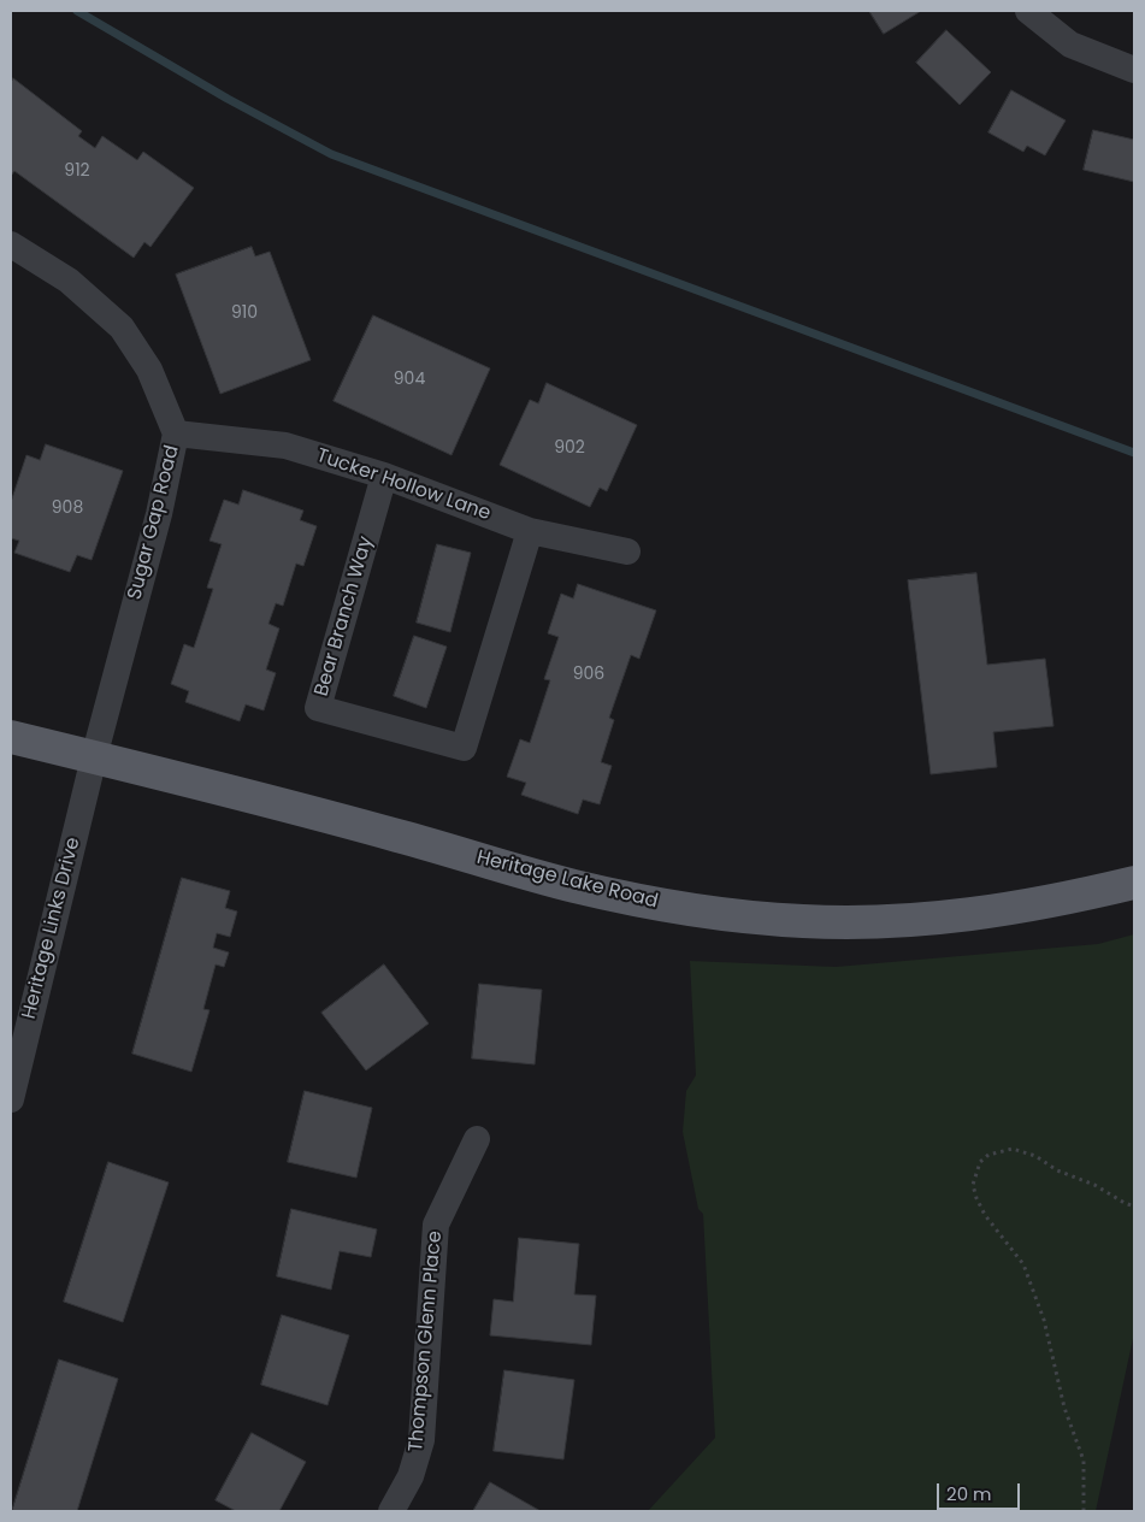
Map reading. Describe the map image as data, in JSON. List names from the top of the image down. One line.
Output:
{"streets":{"main road":["Heritage Lake Road"],"street":["Tucker Hollow Lane","Sugar Gap Road","Bear Branch Way","Heritage Links Drive","Thompson Glenn Place"]},"crossings":[["Tucker Hollow Lane","Sugar Gap Road"],["Tucker Hollow Lane","Bear Branch Way"],["Sugar Gap Road","Heritage Lake Road"],["Sugar Gap Road","Heritage Links Drive"],["Heritage Lake Road","Heritage Links Drive"]],"house_numbers":["912","910","904","902","908","906"],"scale_bar":"20 m"}
